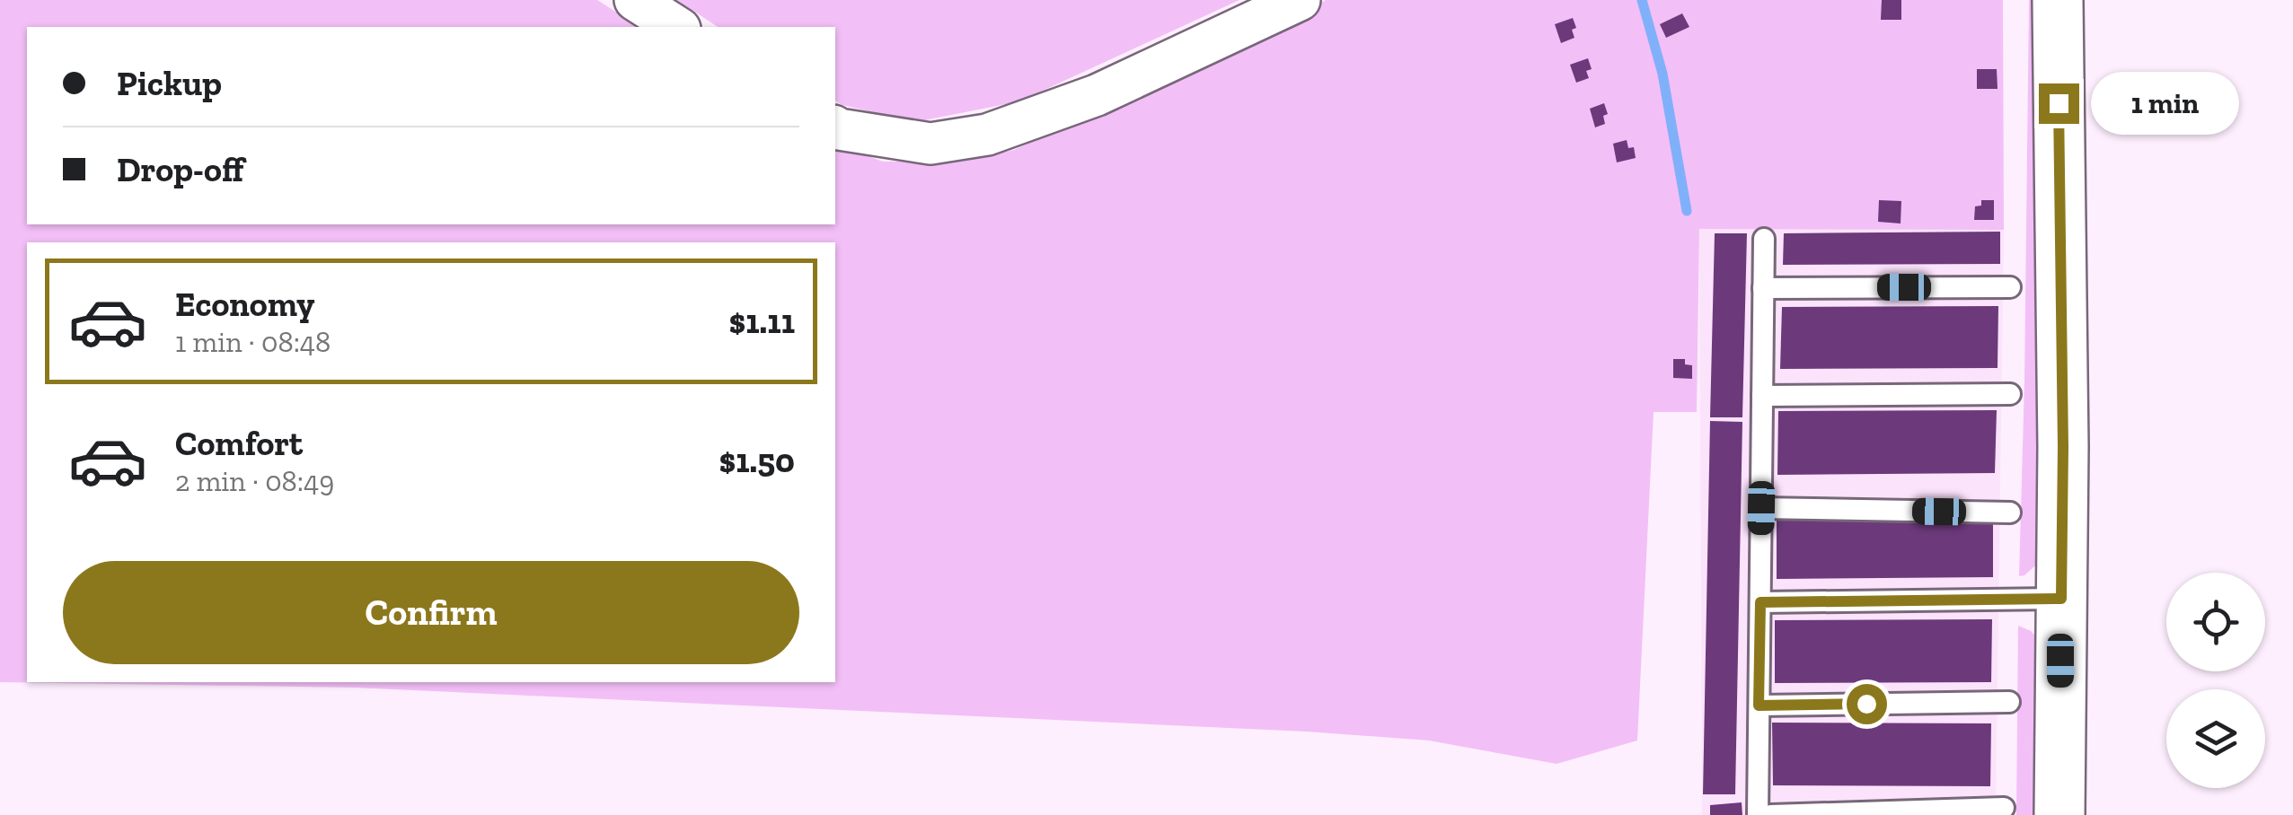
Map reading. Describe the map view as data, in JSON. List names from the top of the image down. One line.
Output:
{"page":{"banner":["Pickup","Drop-off"],"bubble":"1 min","list":[{"name":"Economy","note":"1 min · 08:48","value":"$1.11"},{"name":"Comfort","note":"2 min · 08:49","value":"$1.50"}],"buttons":"Confirm"}}
